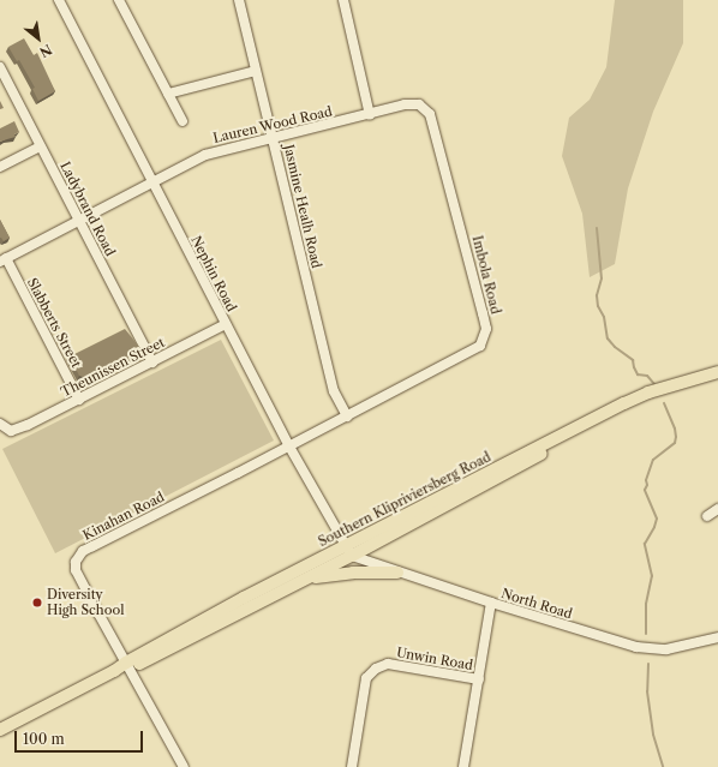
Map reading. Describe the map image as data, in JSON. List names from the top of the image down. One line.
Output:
{"streets":{"main road":["Southern Klipriviersberg Road"],"street":["Lauren Wood Road","Jasmine Healh Road","Ladybrand Road","Nephin Road","Imbola Road","Slabberts Street","Theunissen Street","Kinahan Road","North Road","Unwin Road"]},"crossings":[["Lauren Wood Road","Jasmine Healh Road"],["Lauren Wood Road","Ladybrand Road"],["Lauren Wood Road","Nephin Road"],["Lauren Wood Road","Imbola Road"],["Lauren Wood Road","Slabberts Street"],["Jasmine Healh Road","Imbola Road"],["Ladybrand Road","Theunissen Street"],["Nephin Road","Imbola Road"],["Nephin Road","Theunissen Street"],["Nephin Road","Southern Klipriviersberg Road"],["Nephin Road","Kinahan Road"],["Nephin Road","North Road"],["Imbola Road","Kinahan Road"],["Slabberts Street","Theunissen Street"],["Southern Klipriviersberg Road","Kinahan Road"],["Southern Klipriviersberg Road","North Road"]],"places":["Diversity High School"],"scale_bar":"100 m","north":"bottom right"}
